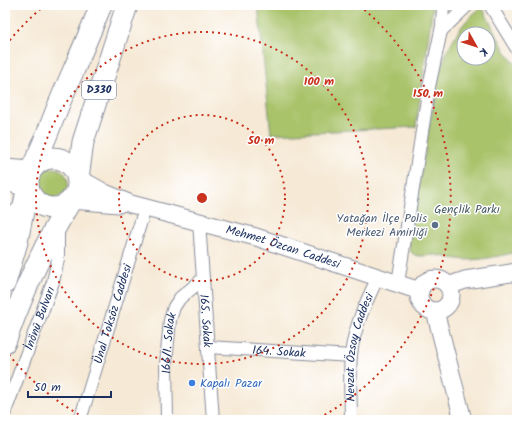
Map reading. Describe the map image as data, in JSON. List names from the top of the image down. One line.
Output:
{"streets":{"highway":["D330","İnönü Bulvarı"],"street":["Mehmet Özcan Caddesi","Ünal Toksöz Caddesi","165. Sokak","166/1. Sokak","Nevzat Özsoy Caddesi","164. Sokak"]},"crossings":[["D330","Mehmet Özcan Caddesi"],["D330","İnönü Bulvarı"],["Mehmet Özcan Caddesi","Ünal Toksöz Caddesi"],["Mehmet Özcan Caddesi","İnönü Bulvarı"],["Mehmet Özcan Caddesi","165. Sokak"],["Mehmet Özcan Caddesi","Nevzat Özsoy Caddesi"],["165. Sokak","166/1. Sokak"],["165. Sokak","164. Sokak"],["Nevzat Özsoy Caddesi","164. Sokak"]],"parks":["Gençlik Parkı"],"places":["Yatağan İlçe Polis Merkezi Amirliği","Kapalı Pazar"],"scale_bar":"50 m","north":"bottom right","rings":["100 m","150 m","50 m"]}
